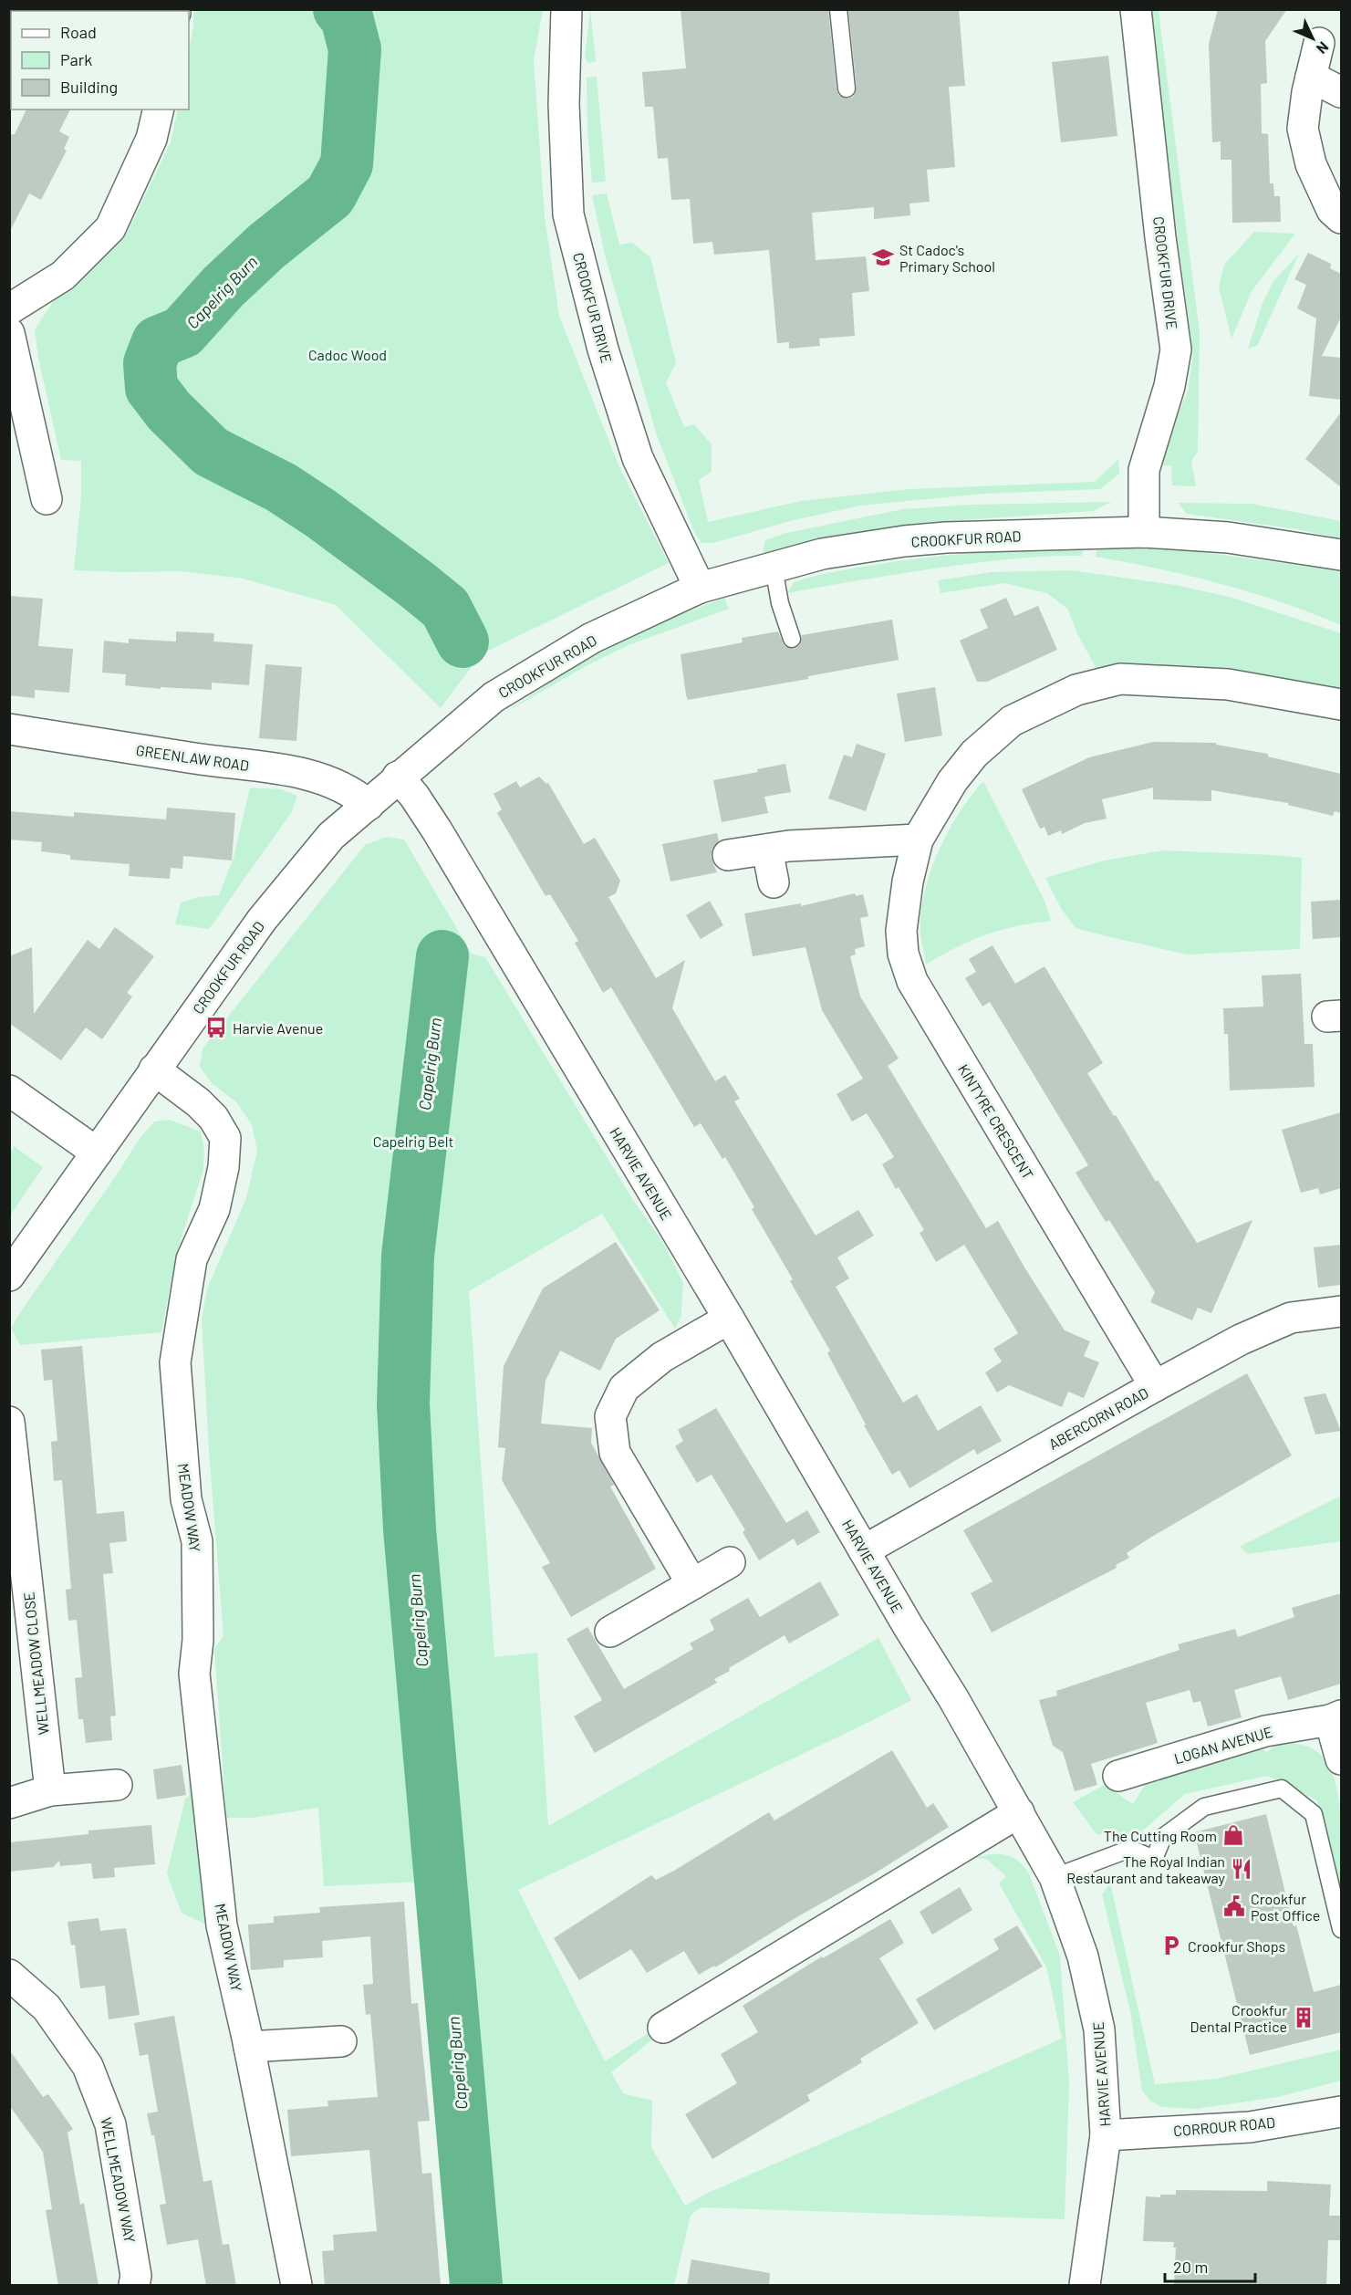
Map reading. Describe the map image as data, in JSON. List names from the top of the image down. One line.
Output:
{"streets":{"street":["CROOKFUR DRIVE","CROOKFUR ROAD","GREENLAW ROAD","KINTYRE CRESCENT","HARVIE AVENUE","ABERCORN ROAD","MEADOW WAY","WELLMEADOW CLOSE","LOGAN AVENUE","CORROUR ROAD","WELLMEADOW WAY"]},"crossings":[["CROOKFUR DRIVE","CROOKFUR ROAD"],["CROOKFUR ROAD","GREENLAW ROAD"],["CROOKFUR ROAD","HARVIE AVENUE"],["CROOKFUR ROAD","MEADOW WAY"],["KINTYRE CRESCENT","ABERCORN ROAD"],["HARVIE AVENUE","ABERCORN ROAD"],["HARVIE AVENUE","CORROUR ROAD"]],"water":["Capelrig Burn"],"parks":["Cadoc Wood","Capelrig Belt"],"places":{"school or university":["St Cadoc's Primary School"],"bus stop":["Harvie Avenue"],"shop":["The Cutting Room"],"restaurant":["The Royal Indian Restaurant and takeaway"],"public building":["Crookfur Post Office"],"parking":["Crookfur Shops"],"building":["Crookfur Dental Practice"]},"legend":["Road","Park","Building"],"scale_bar":"20 m","north":"bottom right"}
